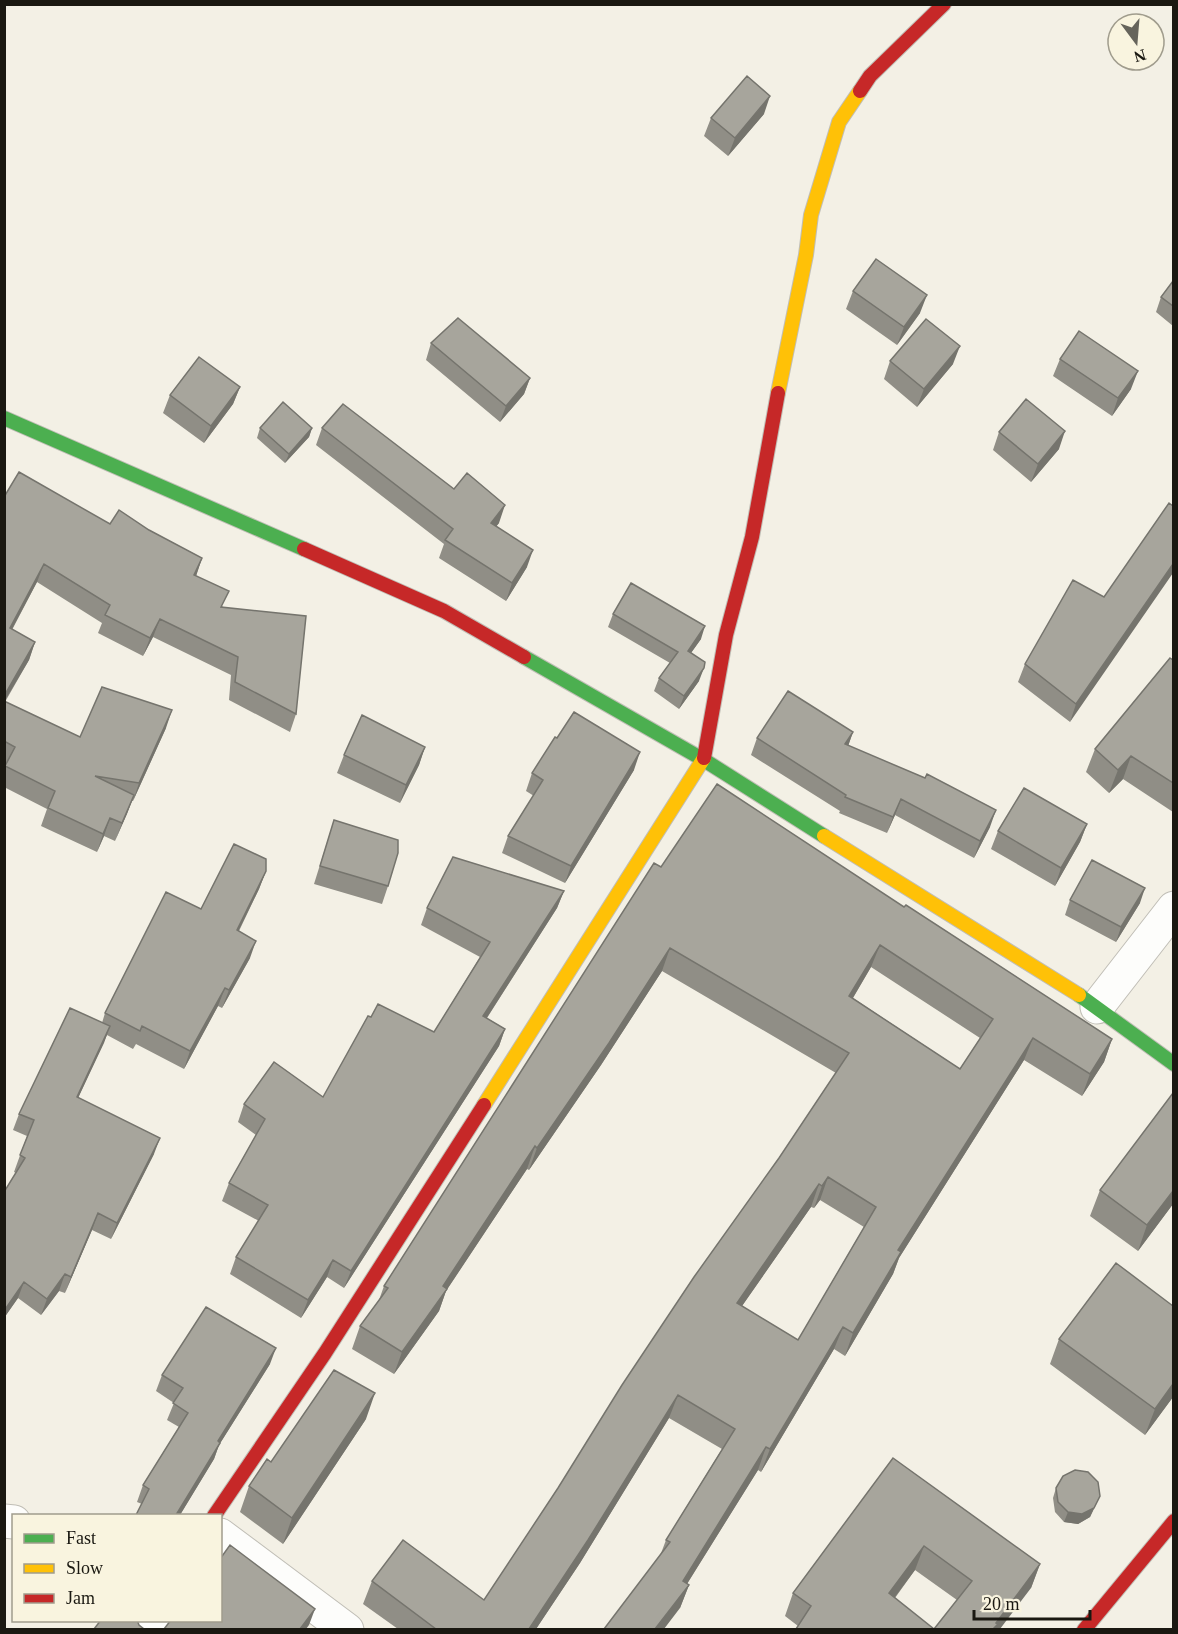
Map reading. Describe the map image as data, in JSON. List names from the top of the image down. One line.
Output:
{"legend":["Fast","Slow","Jam"],"scale_bar":"20 m","north":"bottom"}
